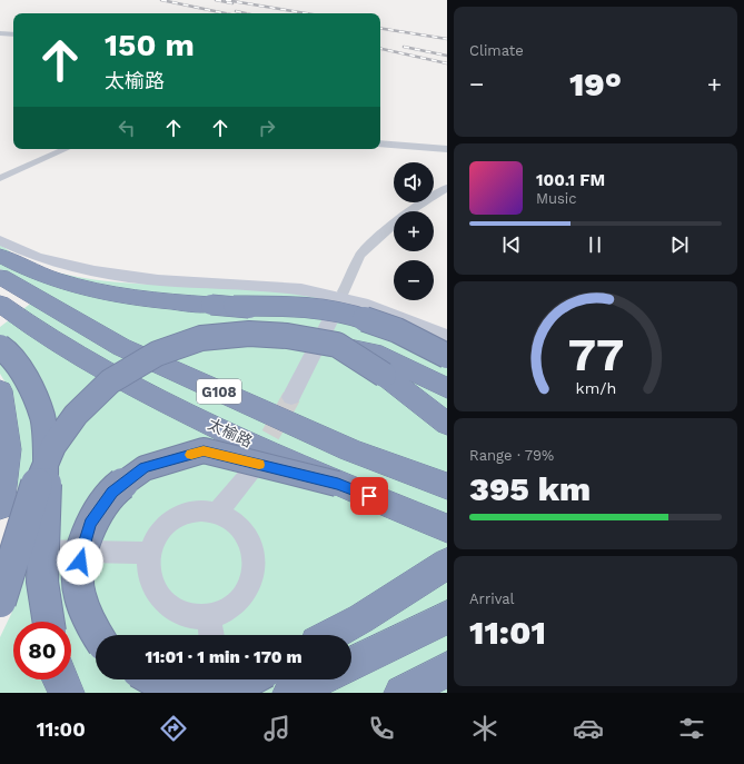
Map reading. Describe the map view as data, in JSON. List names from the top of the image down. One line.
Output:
{"streets":{"highway":["G108","太榆路"]},"page":{"tile":["Climate",["Range · 79%","395 km"],["Arrival","11:01"]],"turn":["150 m","太榆路"],"heat":["−","19°","+"],"song":["100.1 FM","Music"],"map_buttons":["+","−"],"limit":"80","trip":"11:01 · 1 min · 170 m","tabs":"11:00","gauge":["77","km/h"]}}
